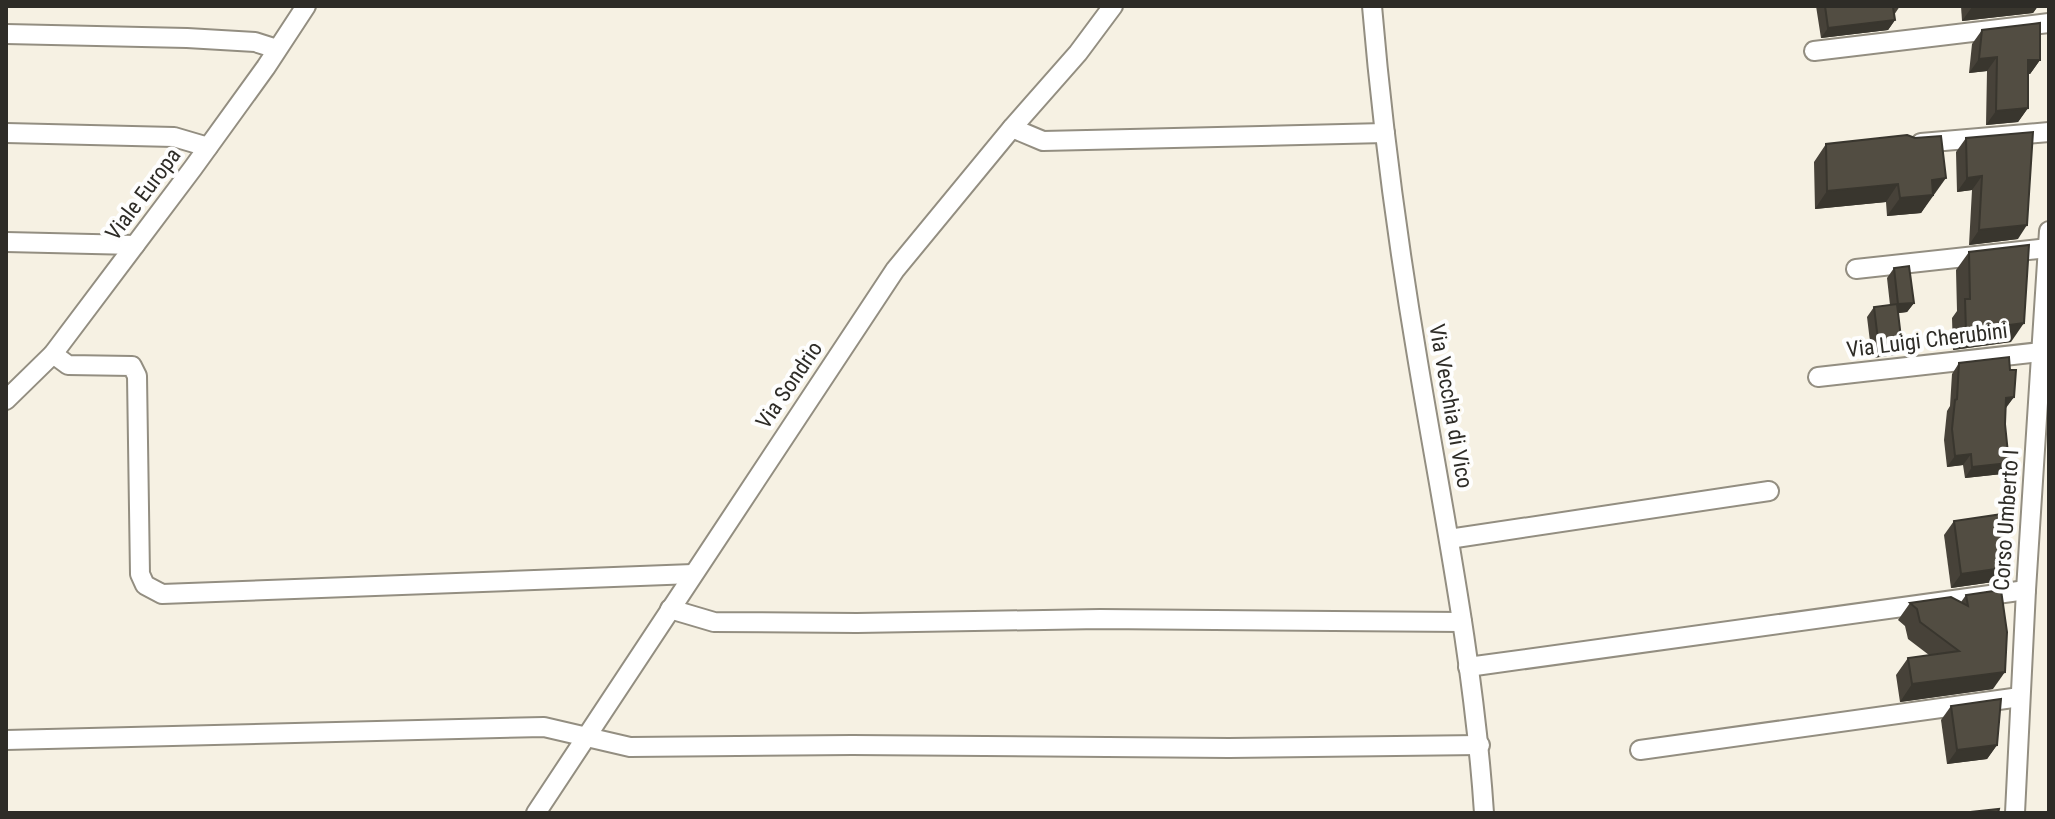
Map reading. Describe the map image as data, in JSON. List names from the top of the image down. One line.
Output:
{"streets":{"street":["Viale Europa","Via Luigi Cherubini","Via Sondrio","Via Vecchia di Vico","Corso Umberto I"]},"crossings":[["Via Luigi Cherubini","Corso Umberto I"]]}
